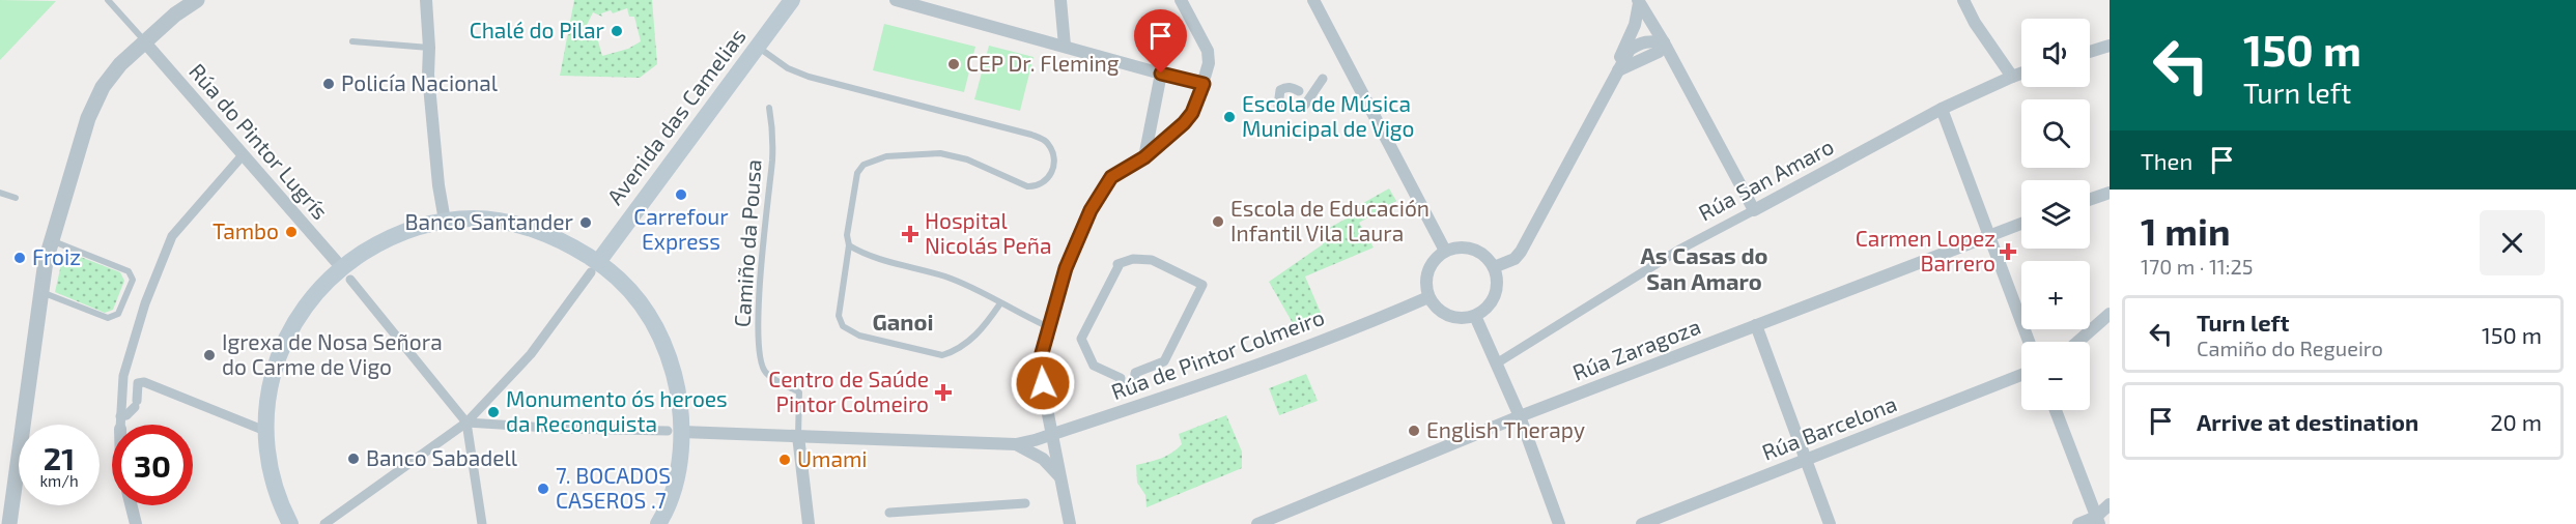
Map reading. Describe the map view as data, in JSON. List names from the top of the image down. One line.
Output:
{"streets":{"main road":["Avenida das Camelias"],"street":["Rúa do Pintor Lugrís","Rúa San Amaro","Rúa Zaragoza","Rúa de Pintor Colmeiro","Rúa Barcelona"],"lane":["Camiño da Pousa"]},"crossings":[["Avenida das Camelias","Rúa do Pintor Lugrís"],["Avenida das Camelias","Rúa de Pintor Colmeiro"],["Rúa do Pintor Lugrís","Rúa de Pintor Colmeiro"],["Camiño da Pousa","Rúa de Pintor Colmeiro"]],"districts":["As Casas do San Amaro","Ganoi"],"places":{"other":["Chalé do Pilar","CEP Dr. Fleming","Policía Nacional","Escola de Música Municipal de Vigo","Carrefour Express","Escola de Educación Infantil Vila Laura","Banco Santander","Tambo","Froiz","Igrexa de Nosa Señora do Carme de Vigo","Monumento ós heroes da Reconquista","English Therapy","Banco Sabadell","Umami","7. BOCADOS CASEROS .7"],"health":["Hospital Nicolás Peña","Carmen Lopez Barrero","Centro de Saúde Pintor Colmeiro"]},"page":{"turn":["150 m","Turn left"],"map_buttons":["+","−"],"then":"Then","heading":["1 min","170 m · 11:25"],"list":[{"name":"Turn left","note":"Camiño do Regueiro","value":"150 m"},{"name":"Arrive at destination","value":"20 m"}],"speed":"21 km/h","limit":"30"}}
